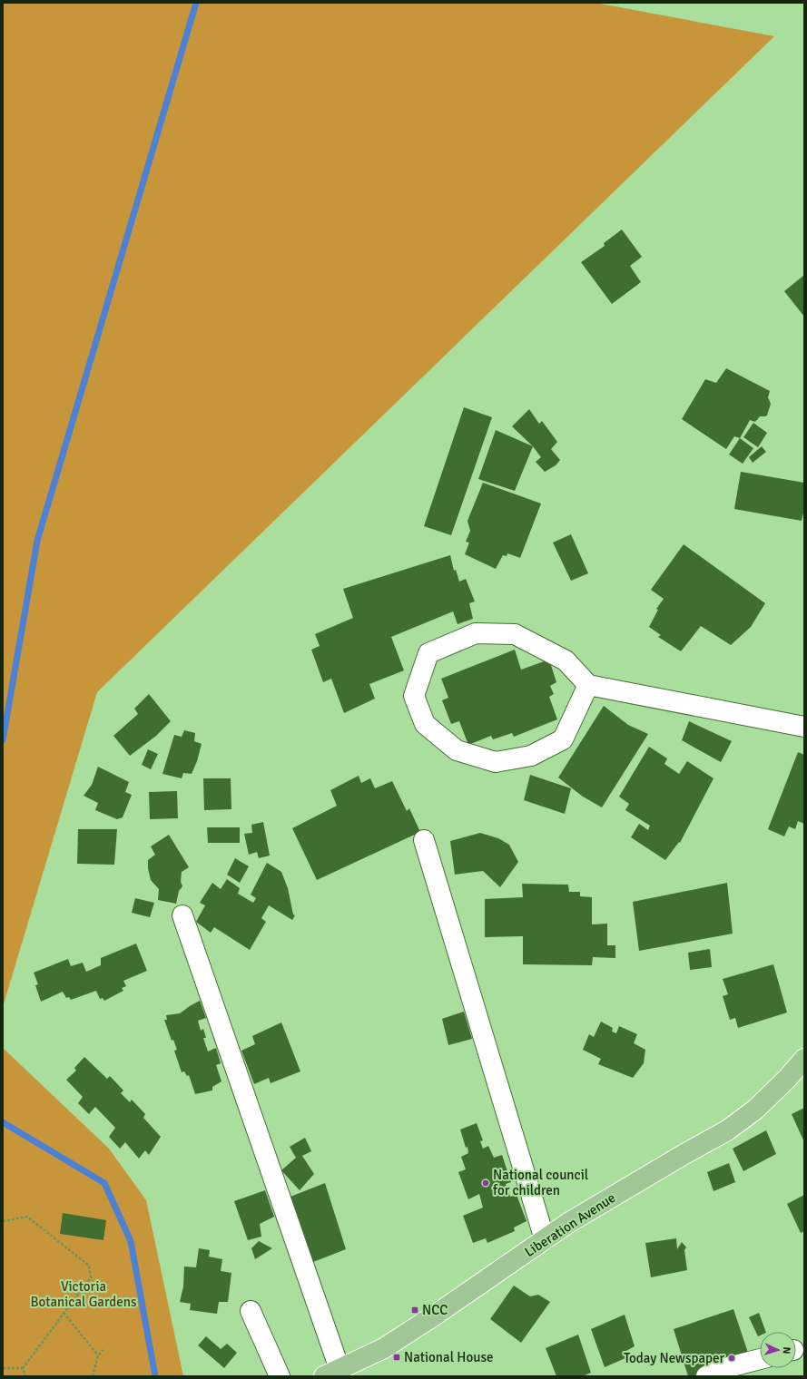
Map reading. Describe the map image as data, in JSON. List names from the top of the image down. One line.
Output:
{"streets":{"main road":["Liberation Avenue"]},"parks":["Victoria Botanical Gardens"],"places":{"other":["National council for children","Today Newspaper"],"transit":["NCC","National House"]},"north":"right"}
